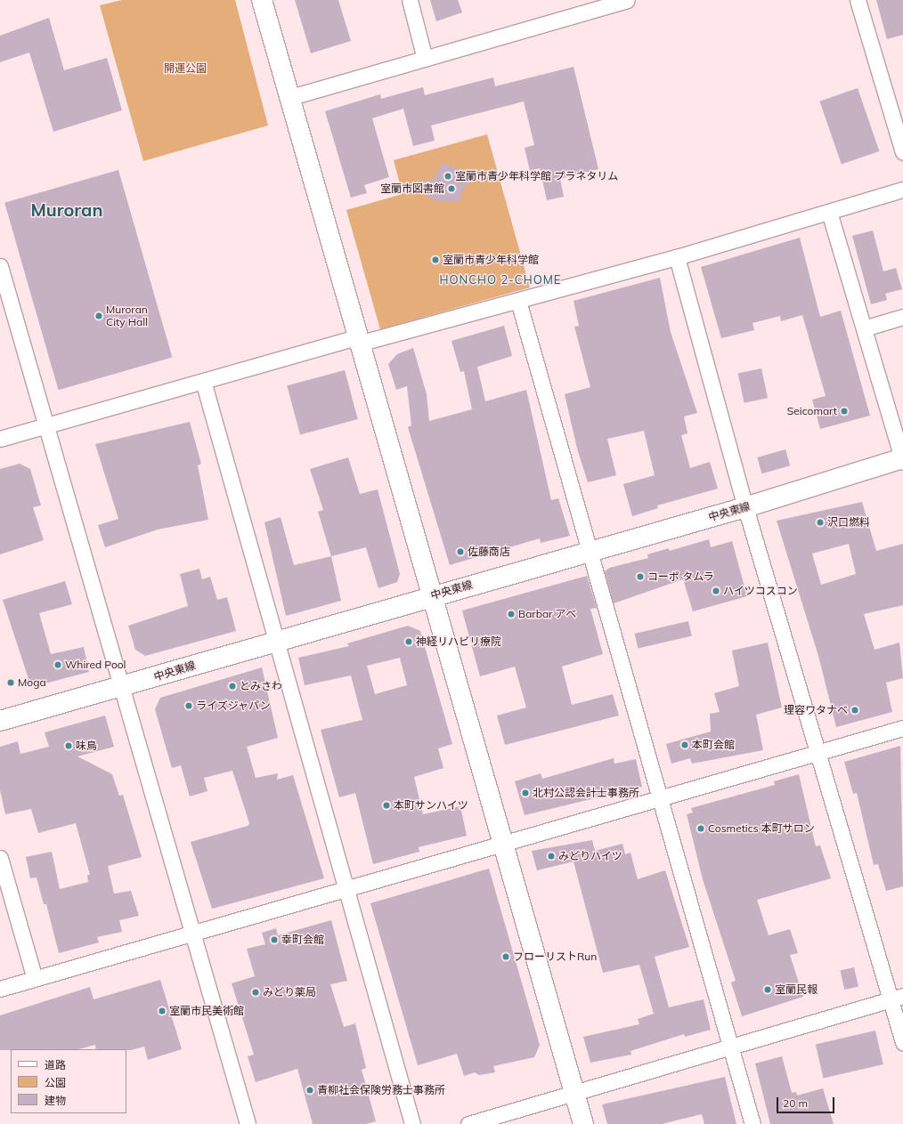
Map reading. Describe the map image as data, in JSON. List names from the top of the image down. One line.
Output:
{"streets":{"street":["中央東線"]},"districts":["Muroran","HONCHO 2-CHOME"],"parks":["開運公園"],"places":["室蘭市青少年科学館 プラネタリム","室蘭市図書館","室蘭市青少年科学館","Muroran City Hall","Seicomart","沢口燃料","佐藤商店","コーポ タムラ","ハイツコスコン","Barbar アベ","神経リハビリ療院","Whired Pool","Moga","とみさわ","ライズジャパン","理容ワタナベ","本町会館","味鳥","北村公認会計士事務所","本町サンハイツ","Cosmetics 本町サロン","みどりハイツ","幸町会館","フローリストRun","室蘭民報","みどり薬局","室蘭市民美術館","青柳社会保険労務士事務所"],"legend":["道路","公園","建物"],"scale_bar":"20 m"}
